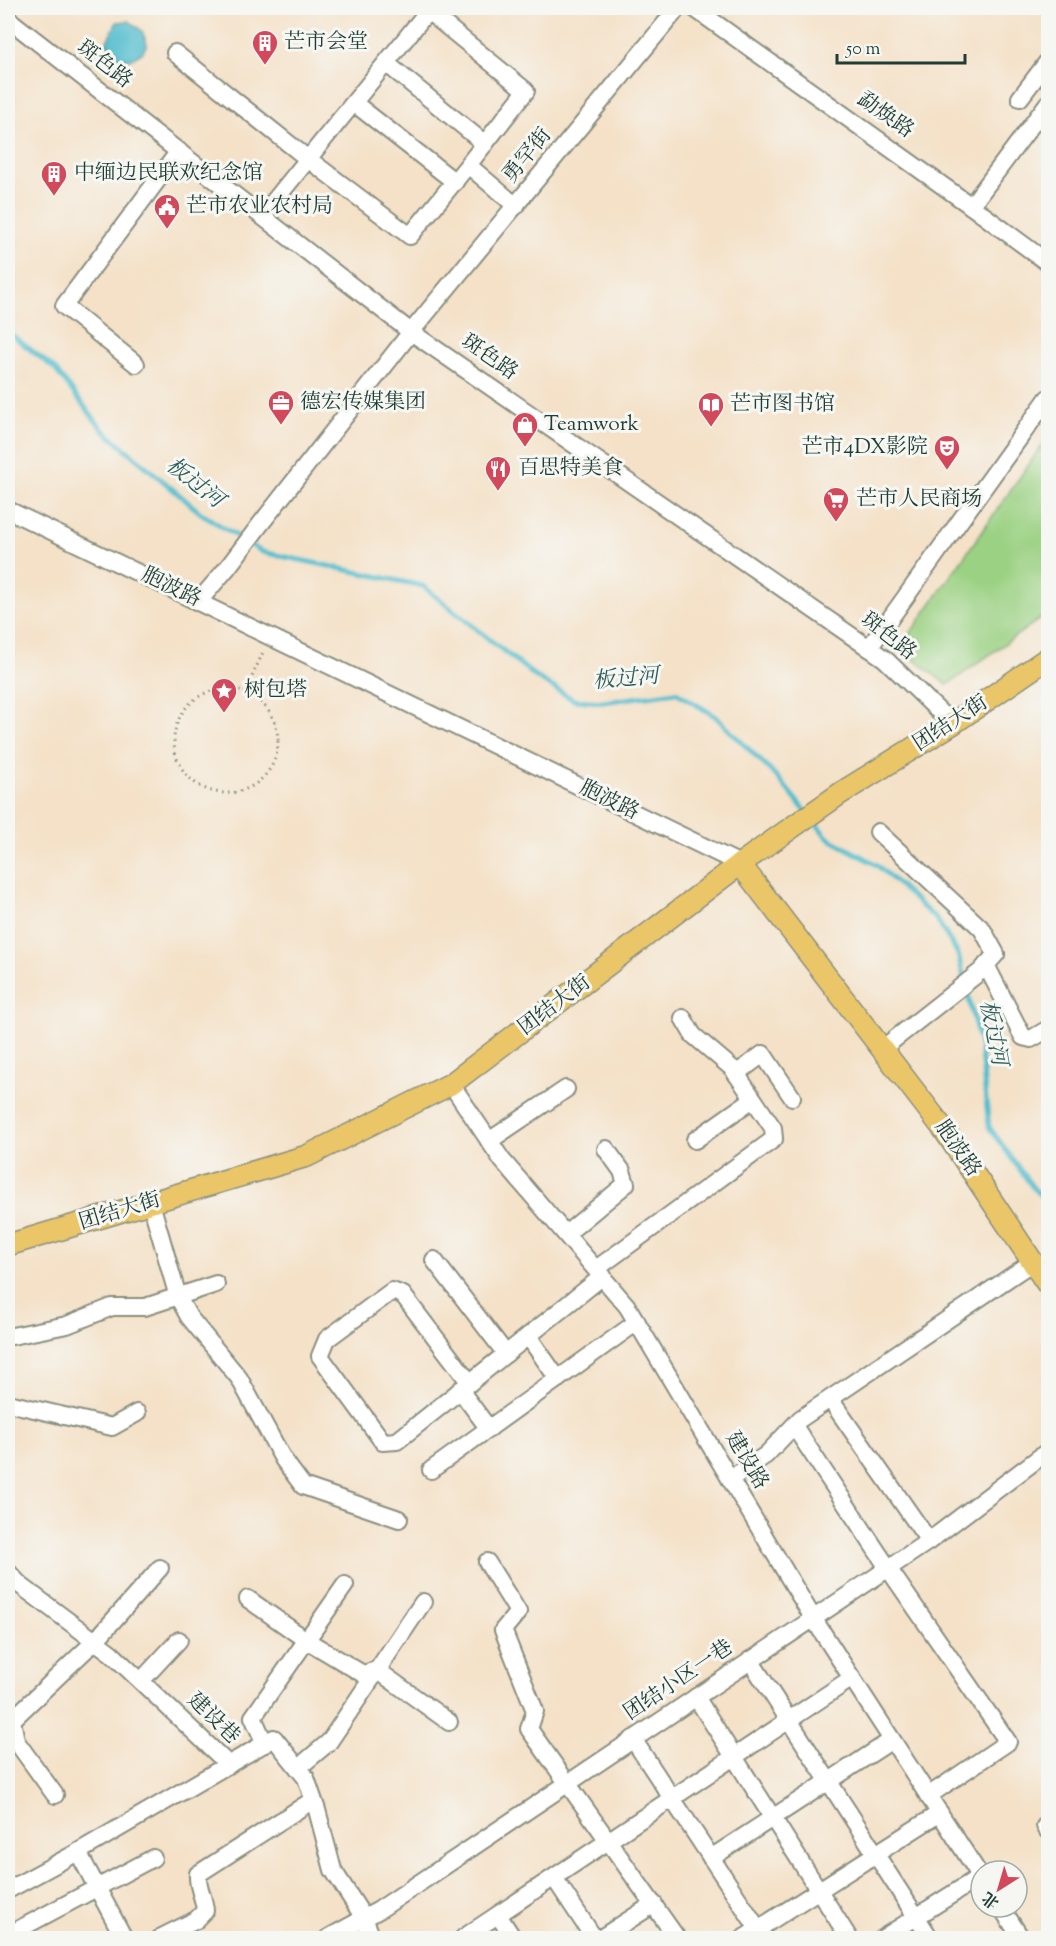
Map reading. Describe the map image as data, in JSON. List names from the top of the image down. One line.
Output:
{"streets":{"main road":["胞波路","团结大街"],"street":["斑色路","勐焕路","勇罕街","建设路","团结小区一巷","建设巷"]},"crossings":[["斑色路","勇罕街"],["斑色路","团结大街"],["勇罕街","胞波路"],["胞波路","团结大街"],["团结大街","建设路"],["建设路","团结小区一巷"],["团结小区一巷","建设巷"]],"water":["板过河"],"places":{"building":["芒市会堂","中缅边民联欢纪念馆"],"public building":["芒市农业农村局"],"office":["德宏传媒集团"],"library":["芒市图书馆"],"shop":["Teamwork"],"theatre":["芒市4DX影院"],"restaurant":["百思特美食"],"supermarket":["芒市人民商场"],"place":["树包塔"]},"scale_bar":"50 m","north":"bottom left"}
